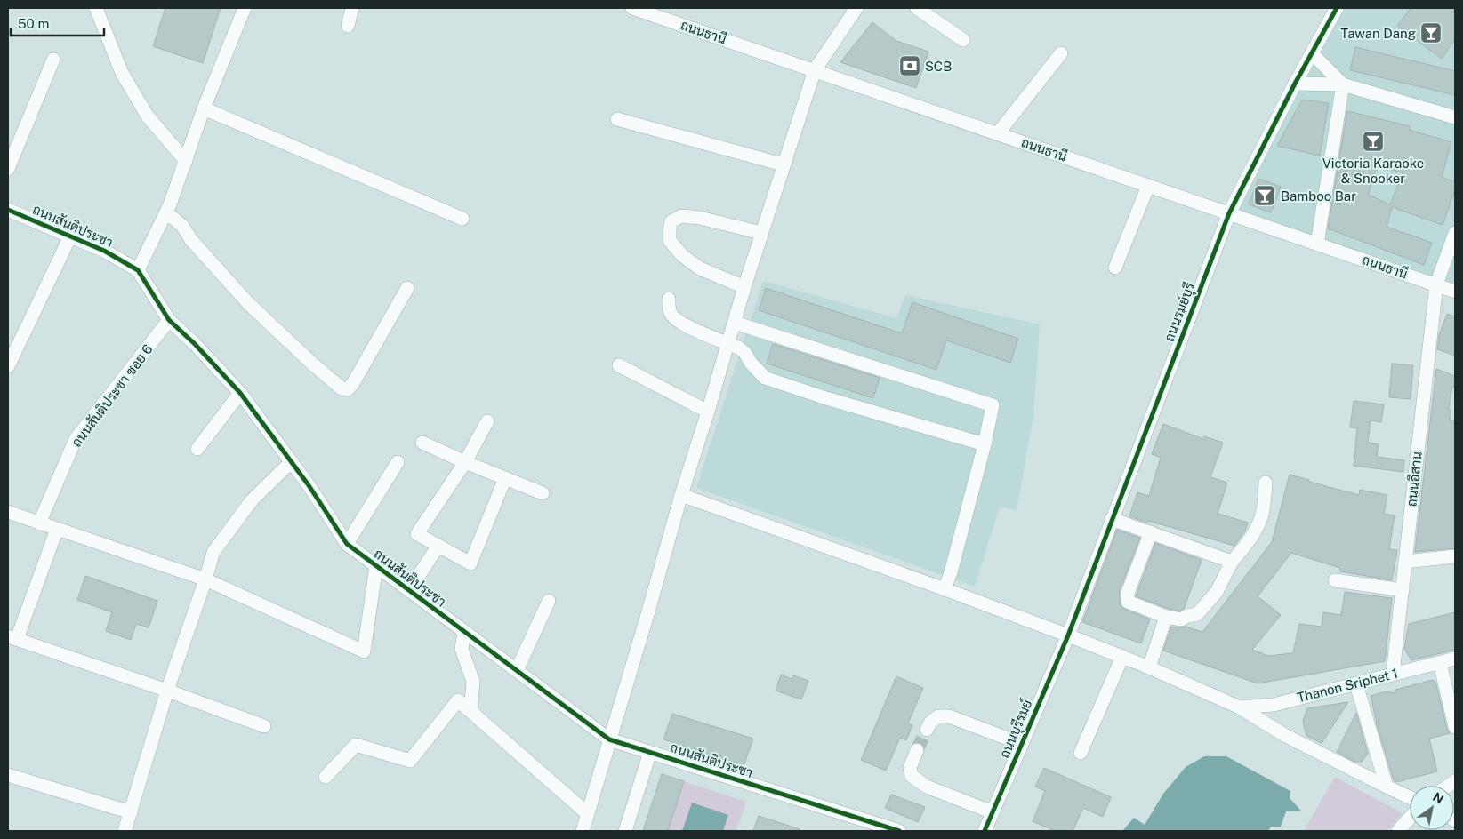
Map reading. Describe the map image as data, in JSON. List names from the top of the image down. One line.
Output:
{"streets":{"street":["ถนนธานี","ถนนสันติประชา","ถนนรมย์บุรี","ถนนสันติประชา ซอย 6","ถนนอีสาน","Thanon Sriphet 1","ถนนบุรีรมย์"]},"crossings":[["ถนนธานี","ถนนรมย์บุรี"],["ถนนธานี","ถนนอีสาน"],["ถนนสันติประชา","ถนนสันติประชา ซอย 6"],["ถนนรมย์บุรี","ถนนบุรีรมย์"],["ถนนอีสาน","Thanon Sriphet 1"]],"places":{"bar":["Tawan Dang","Victoria Karaoke & Snooker","Bamboo Bar"],"bank":["SCB"]},"scale_bar":"50 m","north":"top right"}
